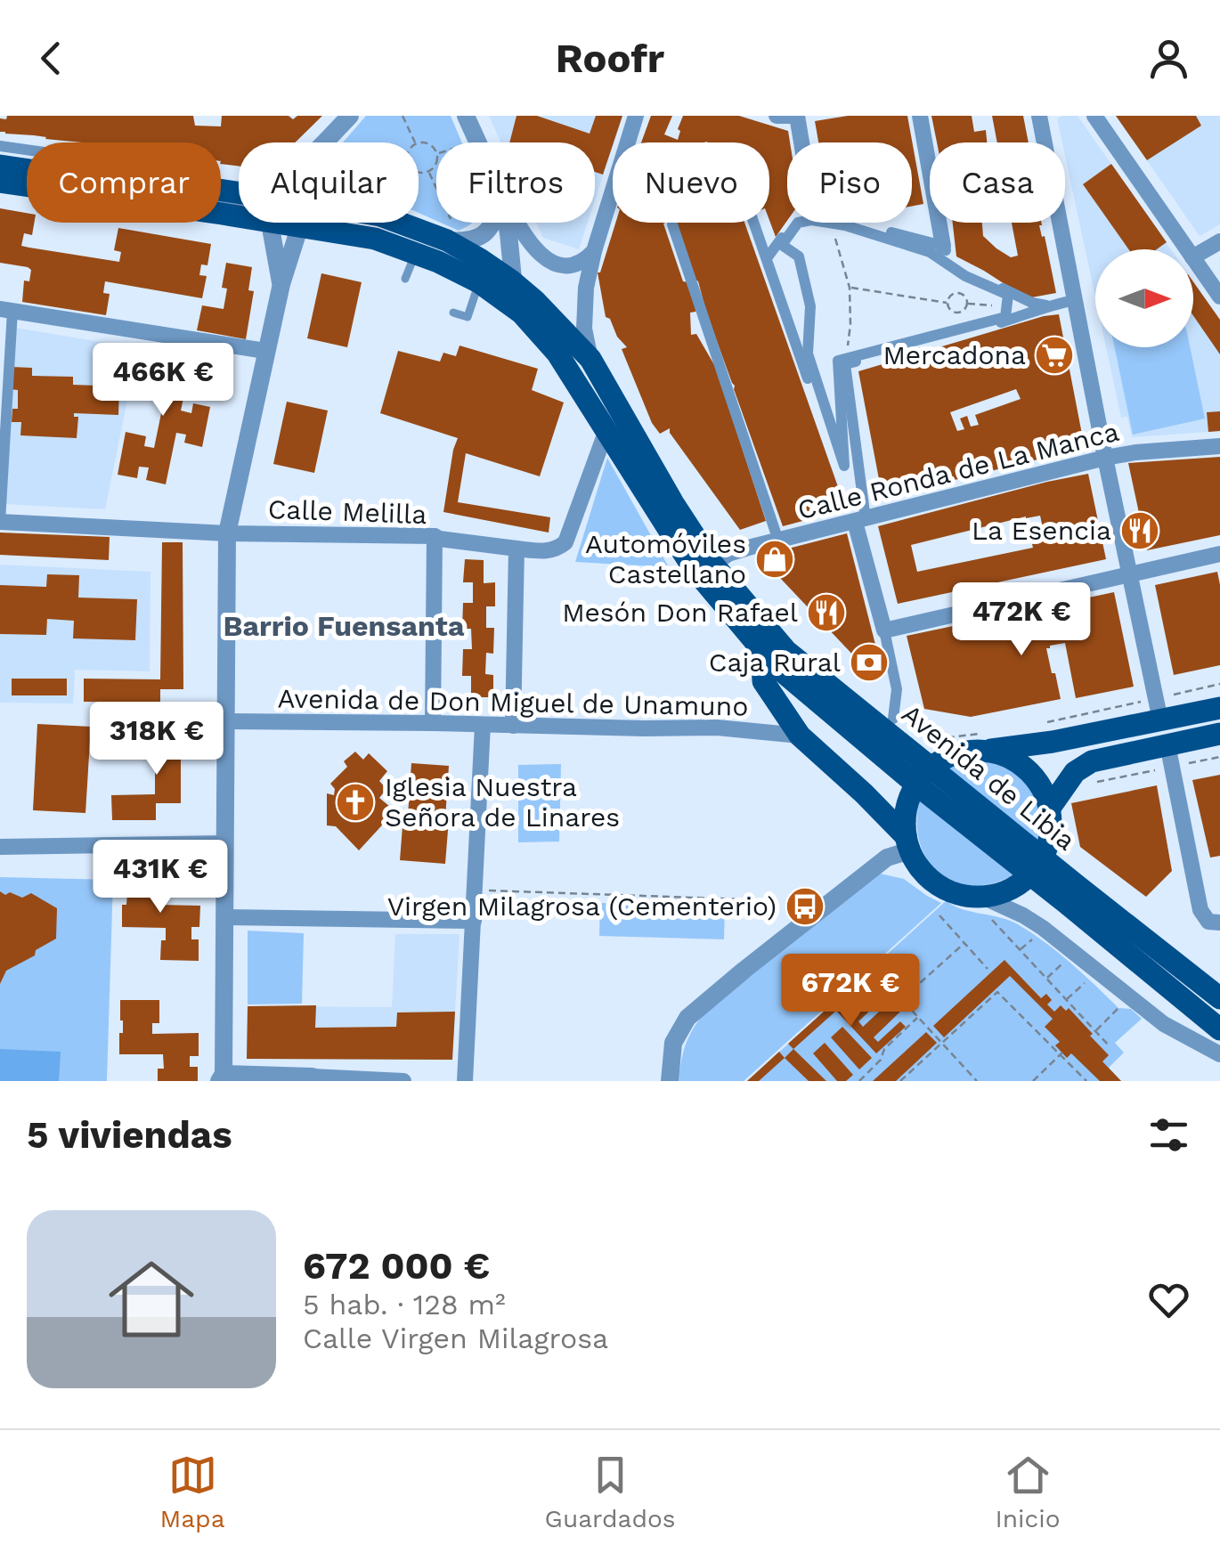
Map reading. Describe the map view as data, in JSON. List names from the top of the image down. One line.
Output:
{"streets":{"main road":["Avenida de Libia"],"street":["Calle Ronda de La Manca","Calle Melilla","Avenida de Don Miguel de Unamuno"]},"crossings":[["Calle Ronda de La Manca","Avenida de Libia"],["Calle Melilla","Avenida de Libia"],["Avenida de Don Miguel de Unamuno","Avenida de Libia"]],"districts":["Barrio Fuensanta"],"places":{"supermarket":["Mercadona"],"restaurant":["La Esencia","Mesón Don Rafael"],"shop":["Automóviles Castellano"],"bank":["Caja Rural"],"church":["Iglesia Nuestra Señora de Linares"],"bus stop":["Virgen Milagrosa (Cementerio)"]},"north":"right","page":{"header":"Roofr","chip":["Comprar","Alquilar","Filtros","Nuevo","Piso","Casa"],"price":["466K €","472K €","318K €","431K €","672K €"],"heading":"5 viviendas","list":[{"name":"672 000 €","note":"5 hab. · 128 m² · Calle Virgen Milagrosa"}],"tabs":["Mapa","Guardados","Inicio"]}}
